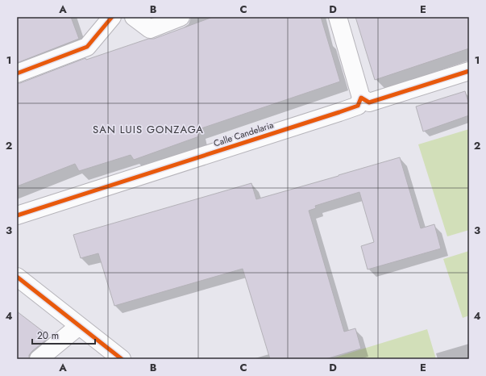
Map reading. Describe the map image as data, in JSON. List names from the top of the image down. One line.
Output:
{"streets":{"street":["Calle Candelaria"]},"districts":["SAN LUIS GONZAGA"],"scale_bar":"20 m","grid":{"columns":["A","B","C","D","E"],"rows":["1","2","3","4"]}}
